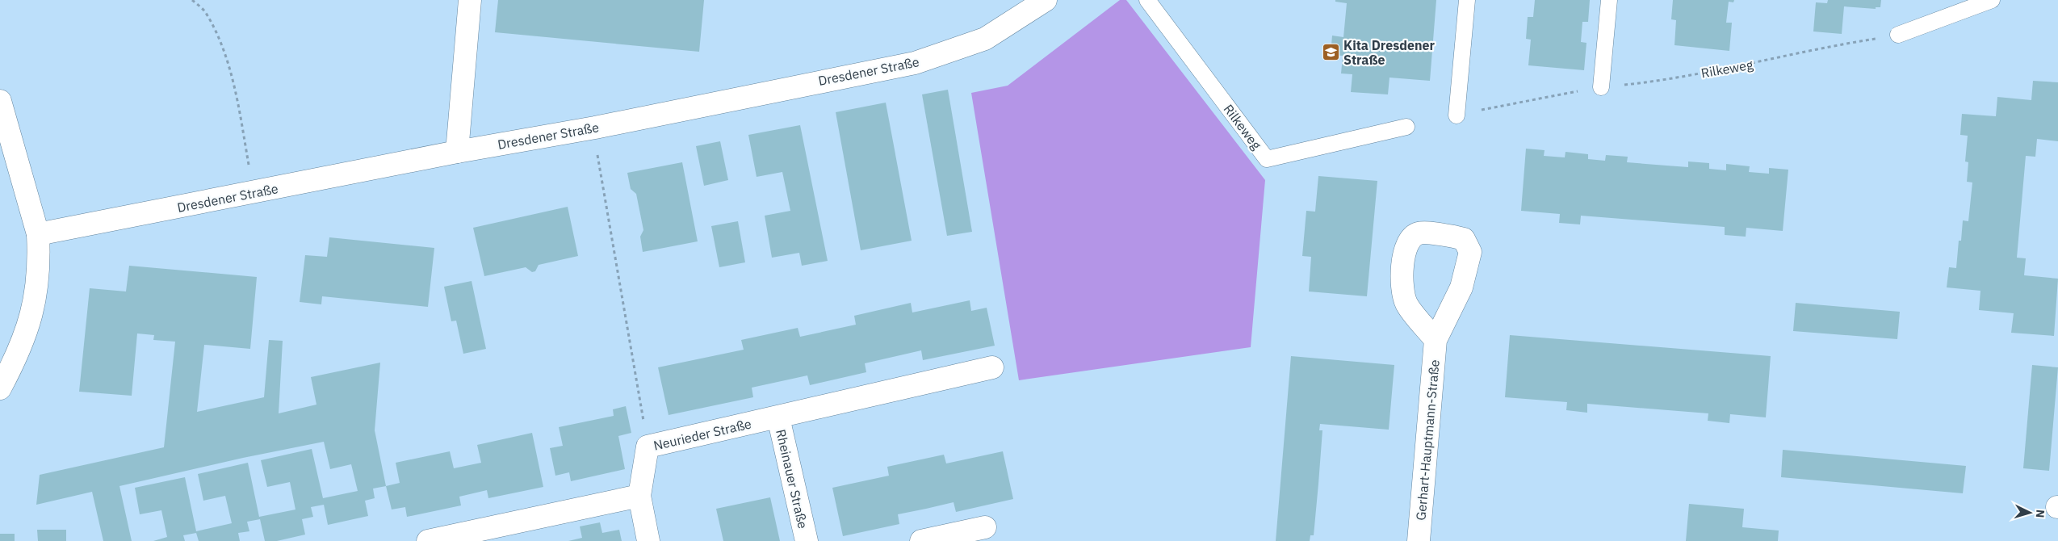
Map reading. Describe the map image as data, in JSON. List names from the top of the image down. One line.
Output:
{"streets":{"street":["Dresdener Straße","Neurieder Straße","Gerhart-Hauptmann-Straße","Rheinauer Straße"],"lane":["Rilkeweg"]},"crossings":[["Neurieder Straße","Rheinauer Straße"]],"places":{"school or university":["Kita Dresdener Straße"]},"north":"right"}
